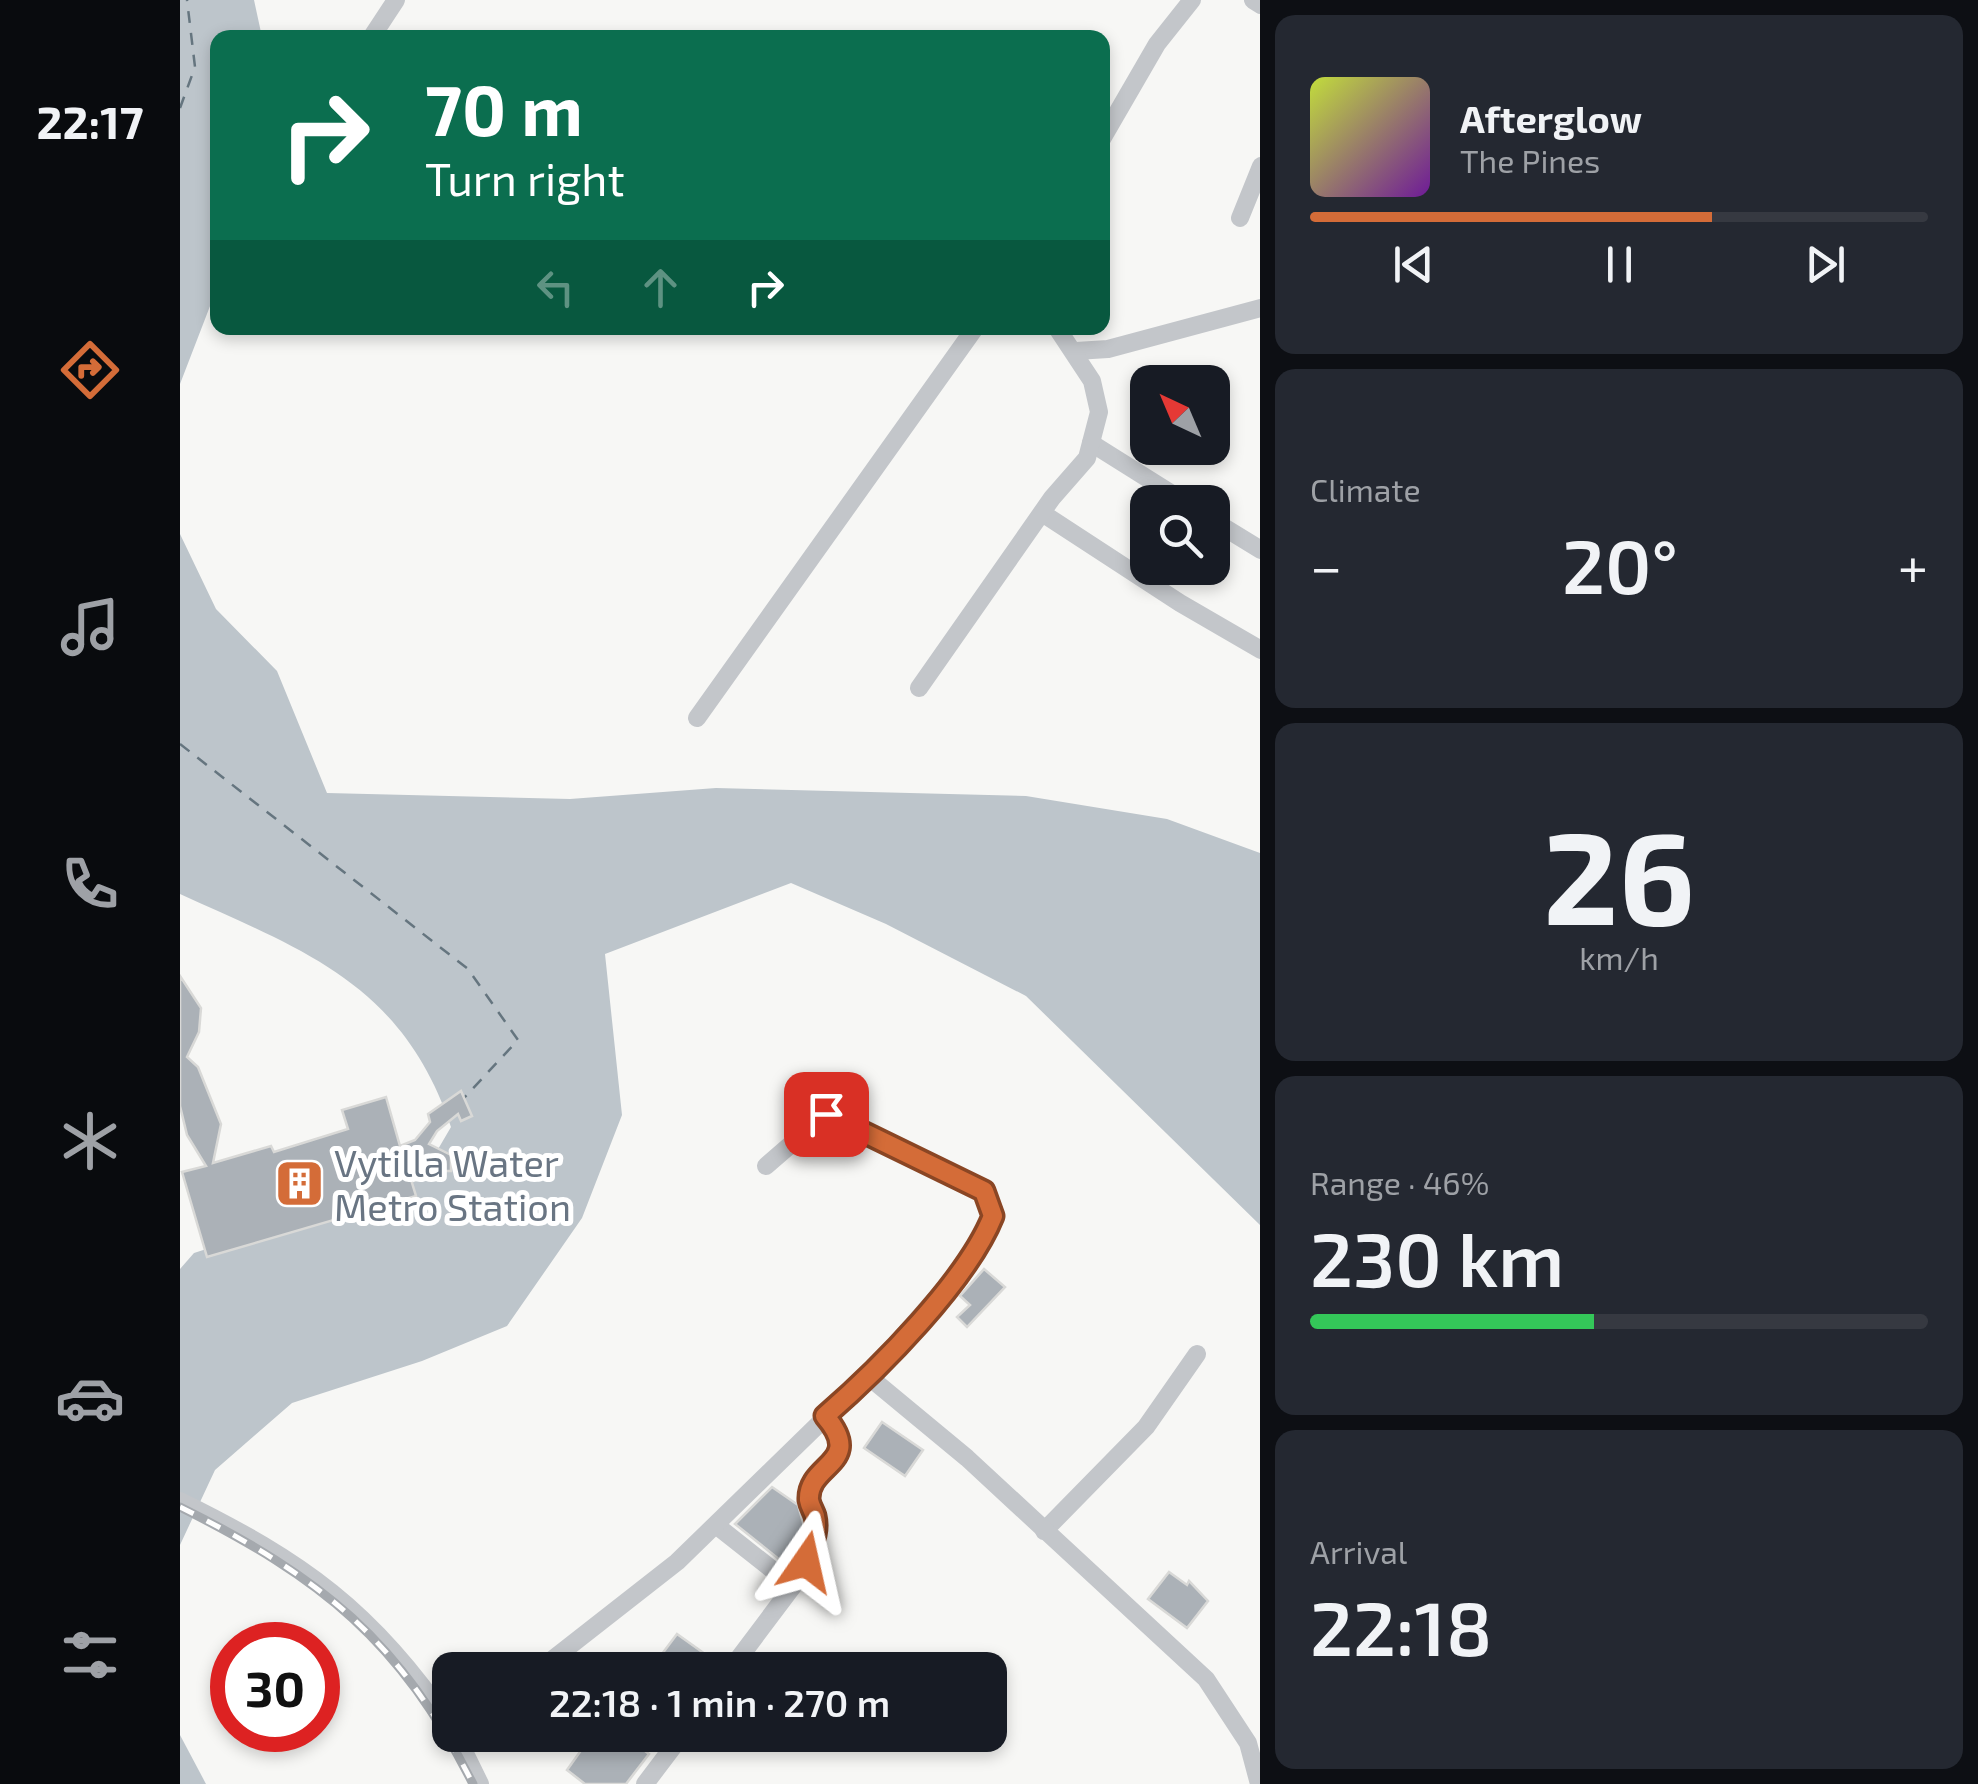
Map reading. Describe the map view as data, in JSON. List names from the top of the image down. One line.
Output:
{"places":{"building":["Vytilla Water Metro Station"]},"north":"top left","page":{"tabs":"22:17","turn":["70 m","Turn right"],"song":["Afterglow","The Pines"],"tile":["Climate",["26","km/h"],["Range · 46%","230 km"],["Arrival","22:18"]],"heat":["−","20°","+"],"limit":"30","trip":"22:18 · 1 min · 270 m"}}
